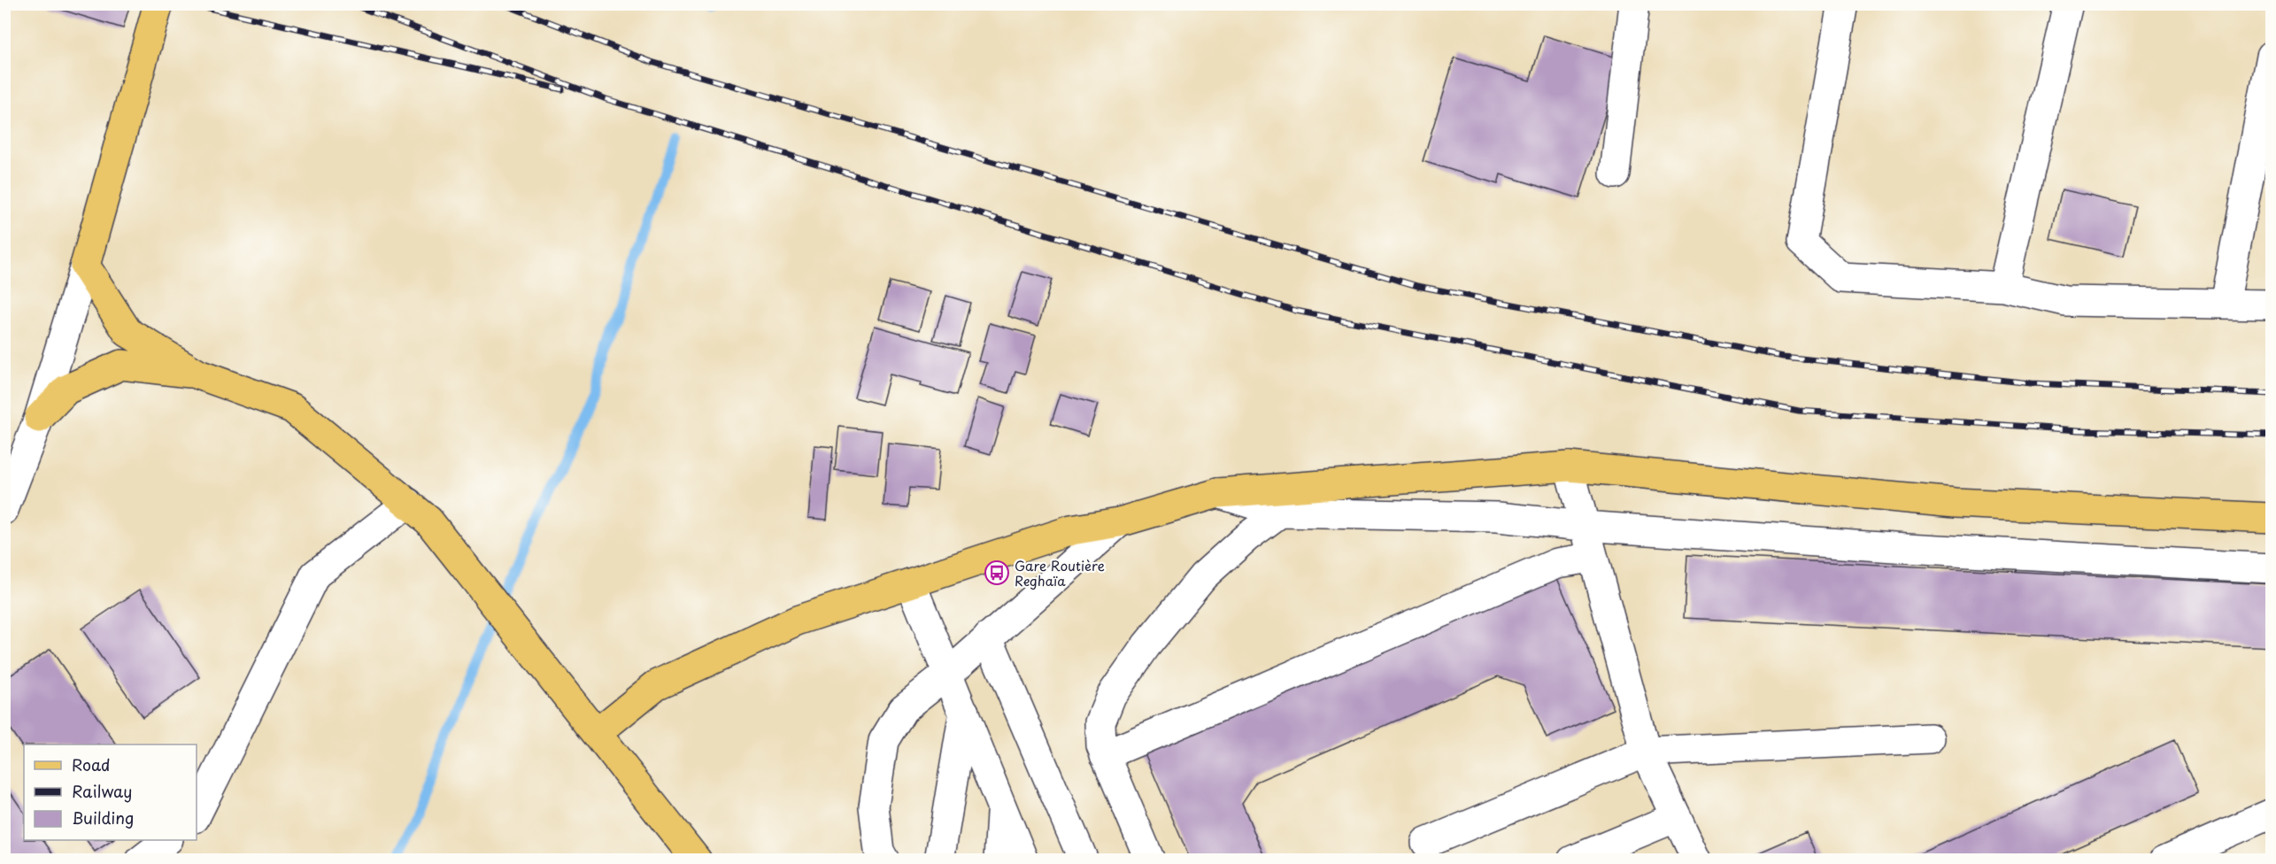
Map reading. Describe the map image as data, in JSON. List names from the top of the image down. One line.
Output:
{"places":{"bus stop":["Gare Routière Reghaïa"]},"legend":["Road","Railway","Building"]}
